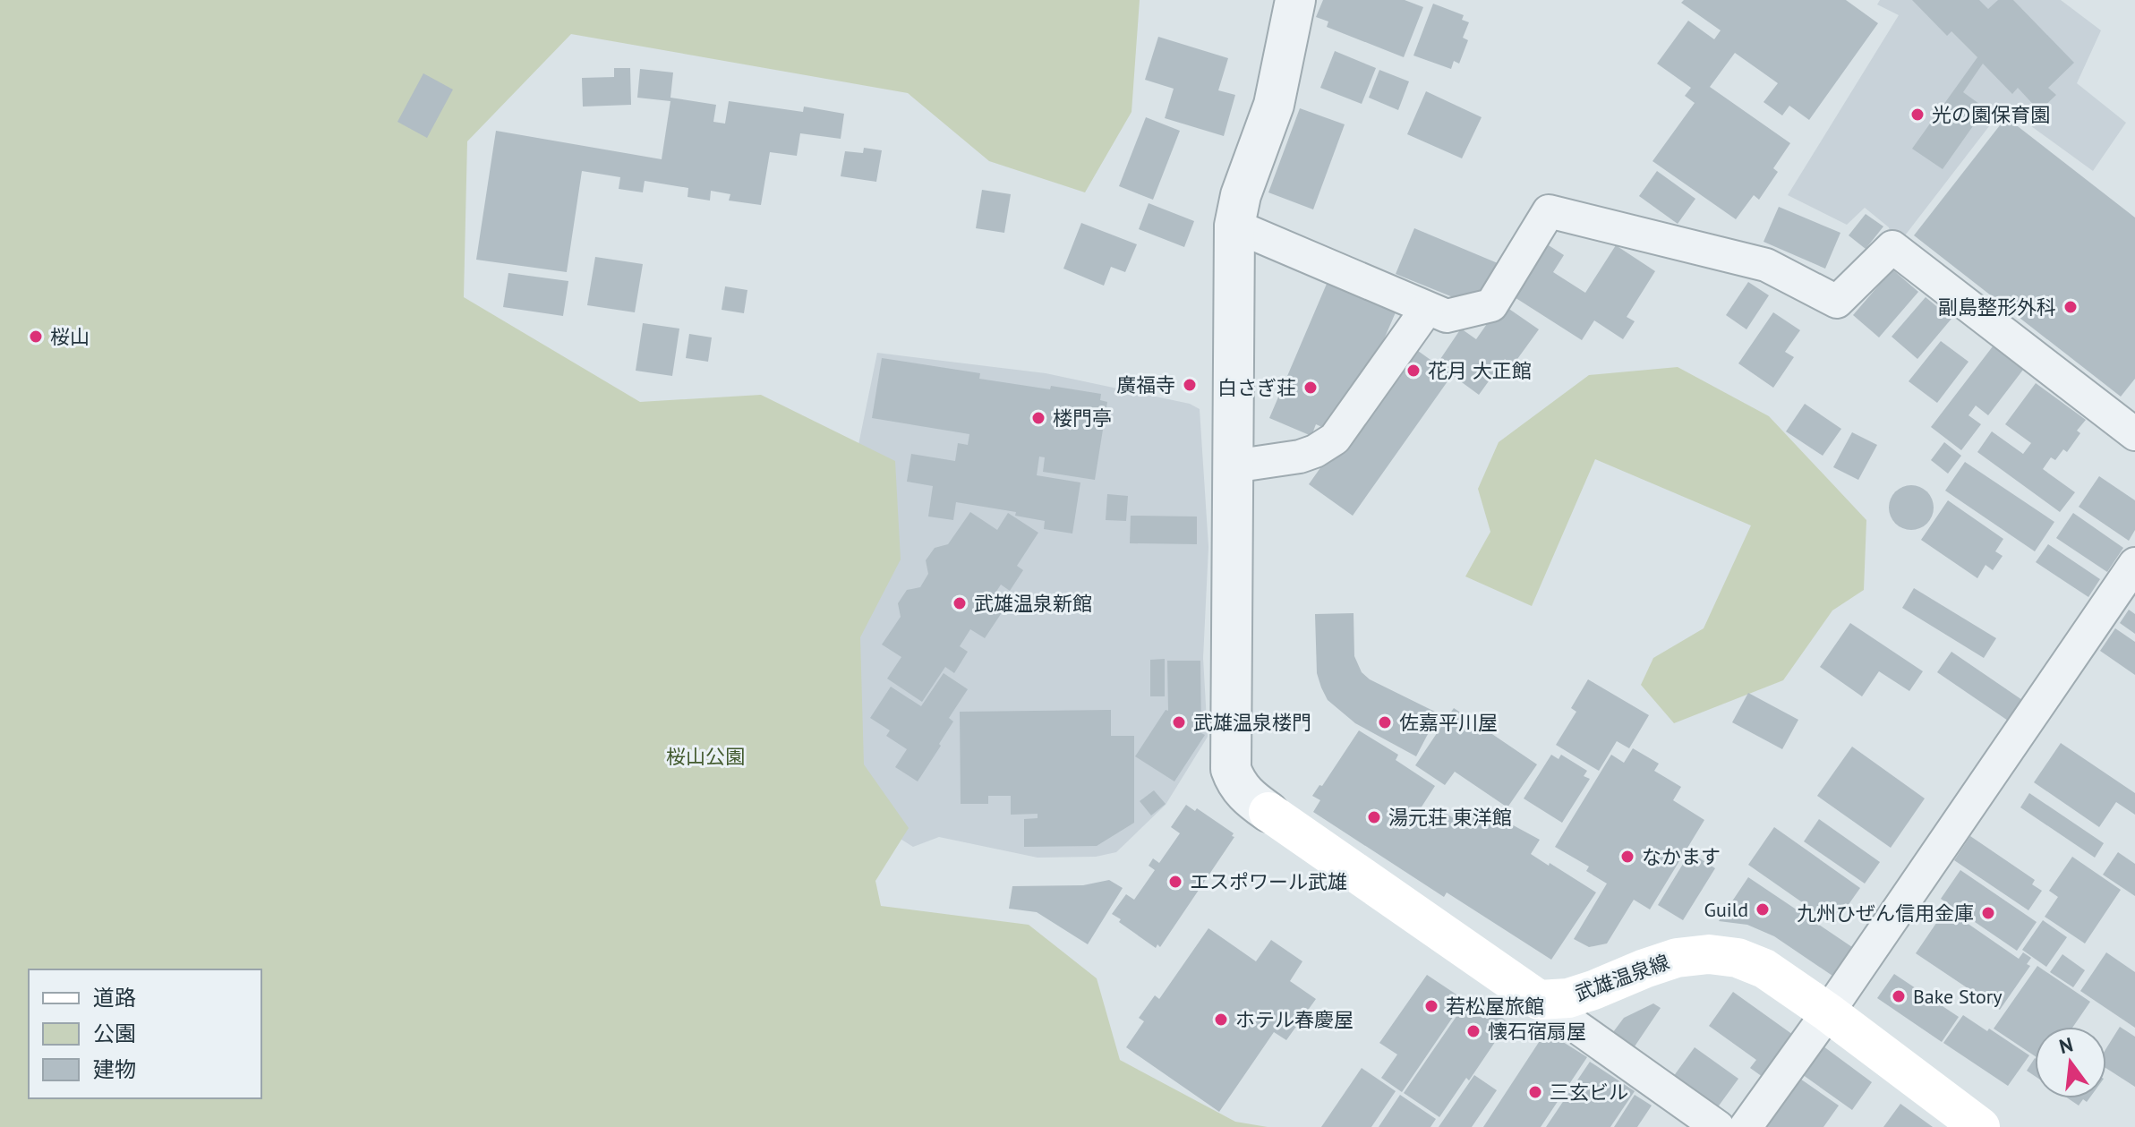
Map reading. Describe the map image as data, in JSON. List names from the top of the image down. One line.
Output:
{"streets":{"main road":["武雄温泉線"]},"parks":["桜山公園"],"places":["光の園保育園","副島整形外科","桜山","花月 大正館","廣福寺","白さぎ荘","楼門亭","武雄温泉新館","武雄温泉楼門","佐嘉平川屋","湯元荘 東洋館","なかます","エスポワール武雄","Guild","九州ひぜん信用金庫","Bake Story","若松屋旅館","ホテル春慶屋","懐石宿扇屋","三玄ビル"],"legend":["道路","公園","建物"],"north":"top"}
